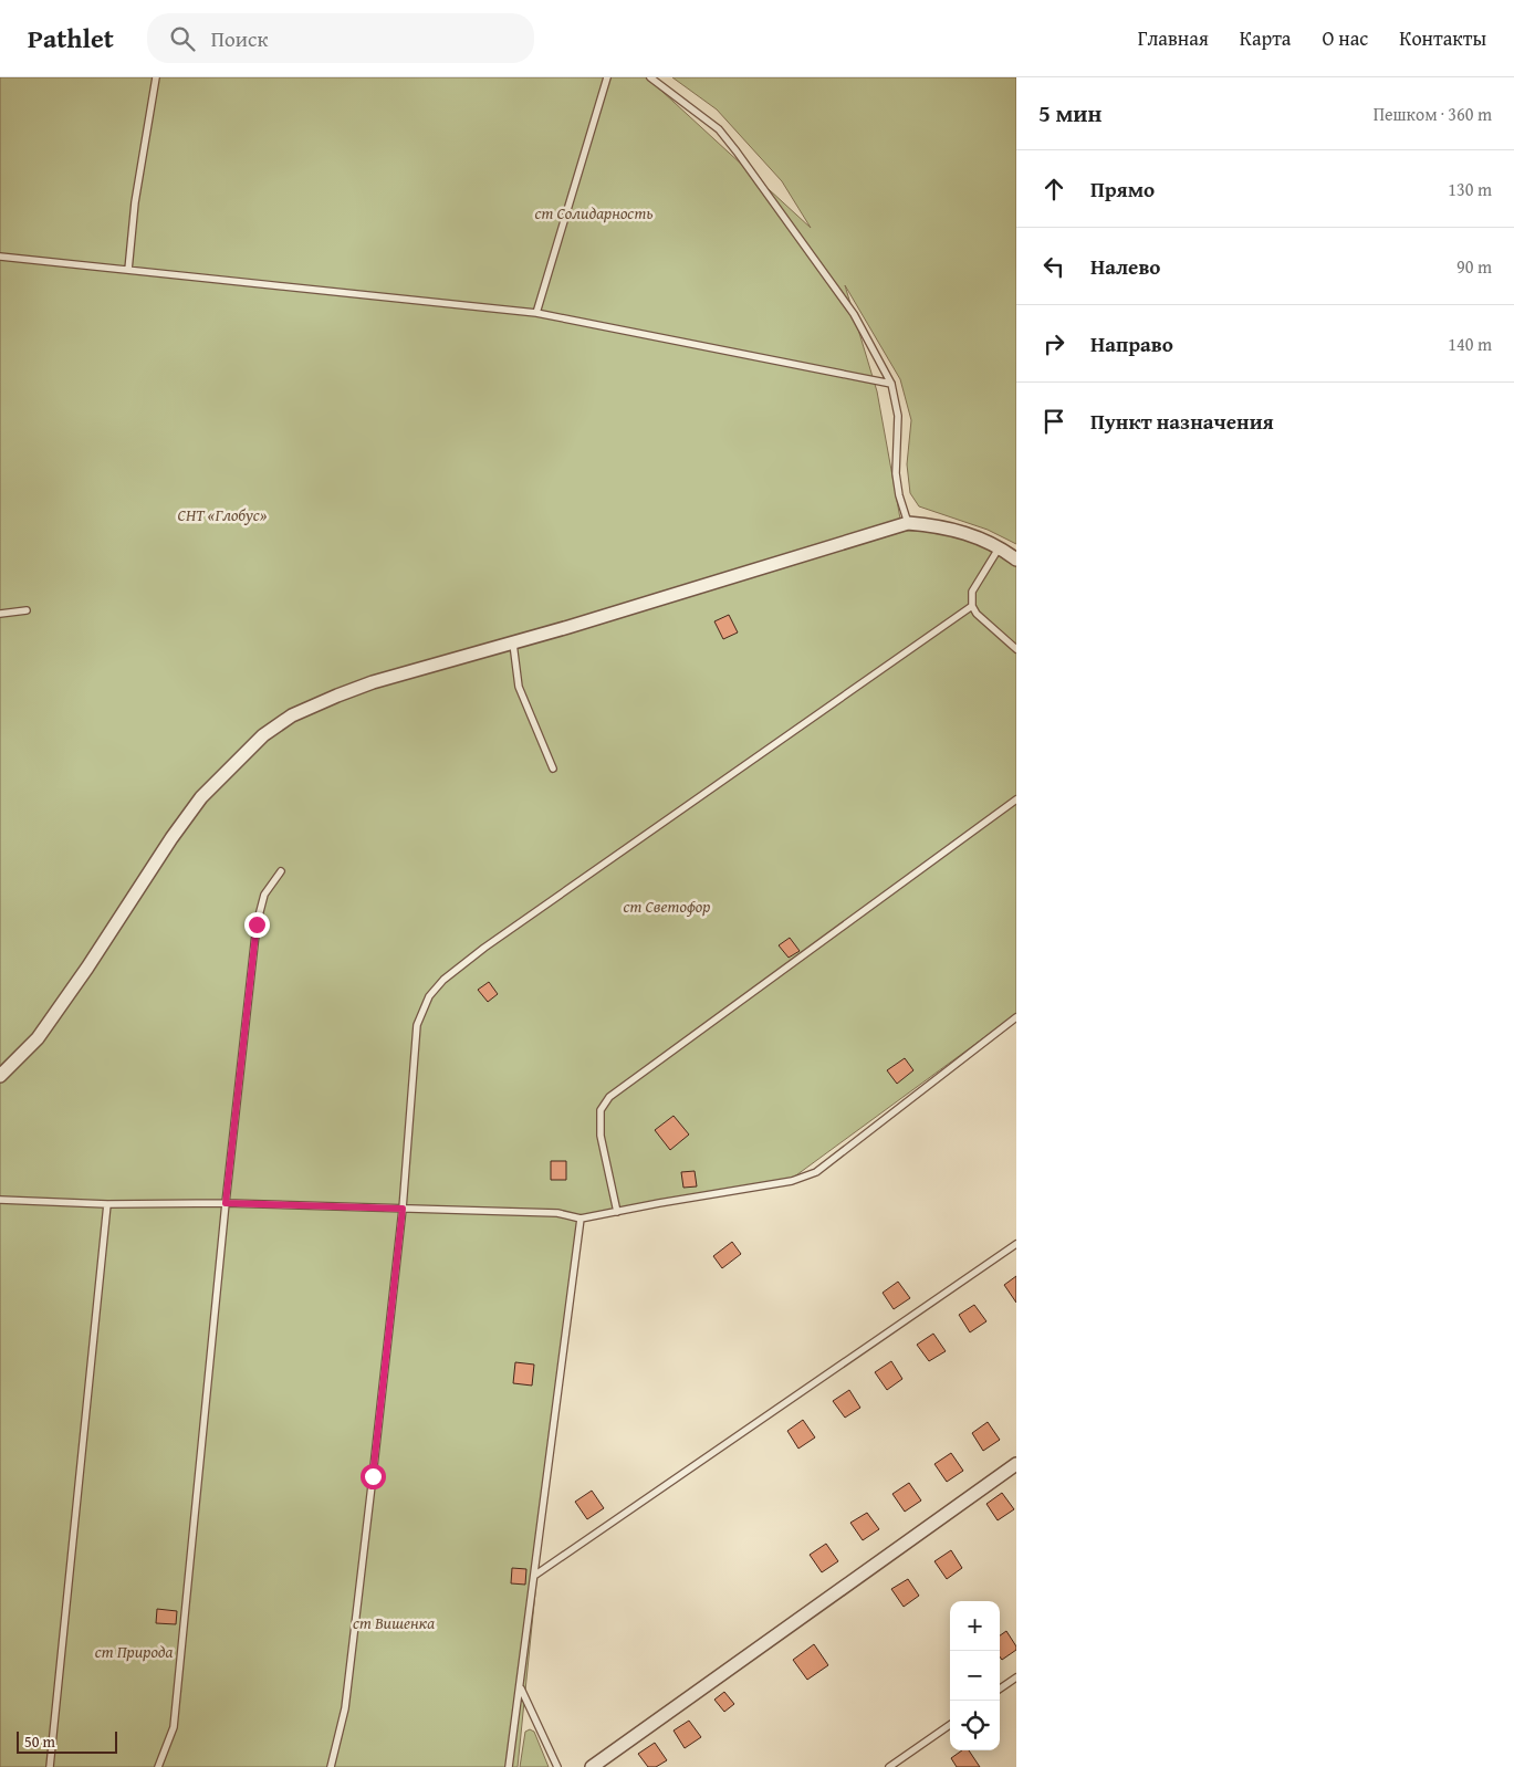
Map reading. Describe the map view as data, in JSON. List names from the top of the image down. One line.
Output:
{"parks":["ст Солидарность","СНТ «Глобус»","ст Светофор","ст Вишенка","ст Природа"],"scale_bar":"50 m","page":{"header":"Pathlet","search":"Поиск","nav":["Главная","Карта","О нас","Контакты"],"heading":["5 мин","Пешком · 360 m"],"list":[["Прямо","130 m"],["Налево","90 m"],["Направо","140 m"],"Пункт назначения"],"map_buttons":["+","−"],"scale":"50 m"}}
